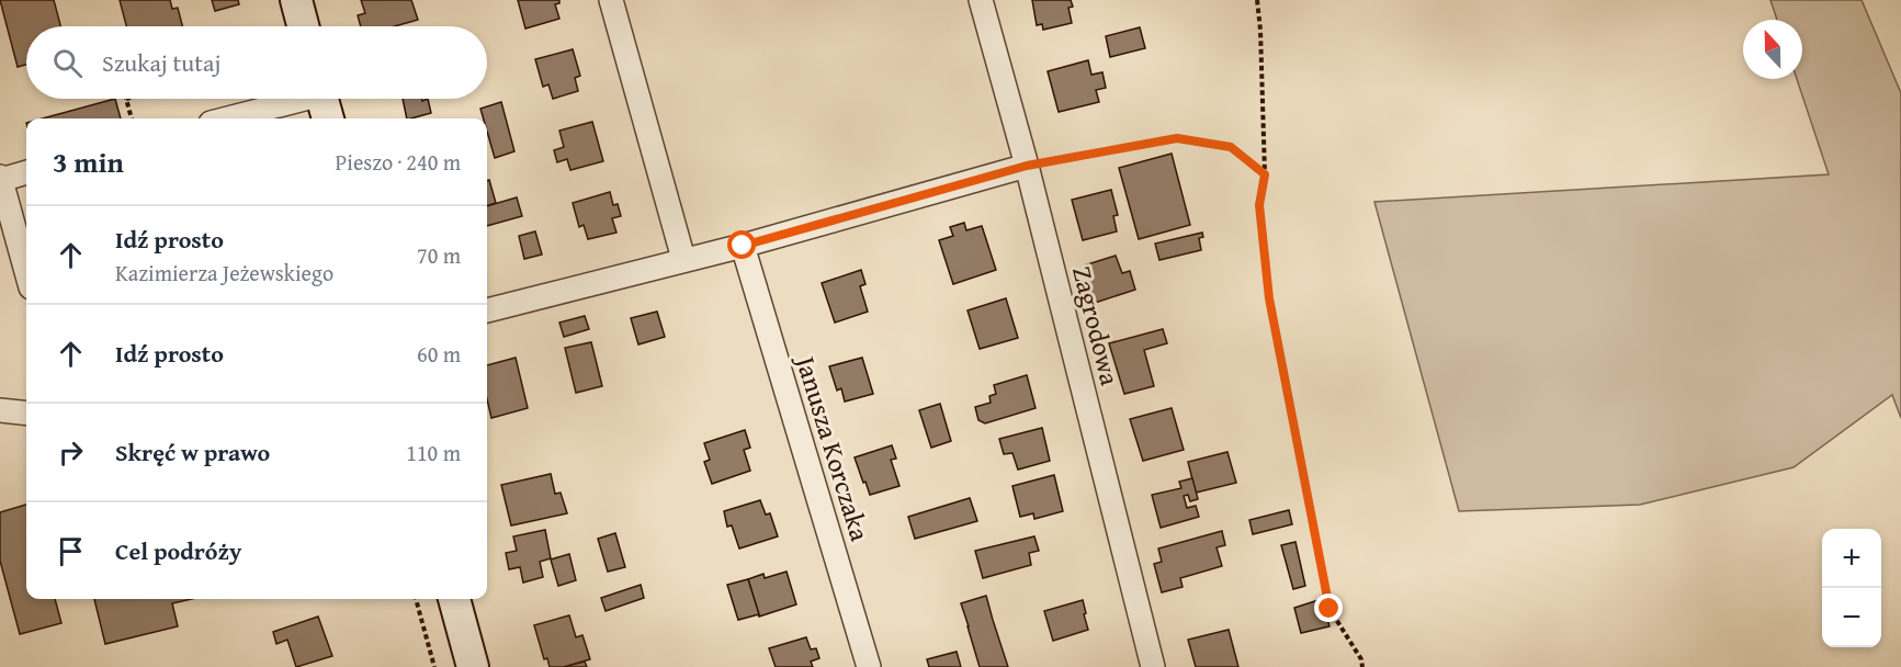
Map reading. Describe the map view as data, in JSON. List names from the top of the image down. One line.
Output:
{"streets":{"street":["Zagrodowa","Janusza Korczaka"]},"north":"top","page":{"search":"Szukaj tutaj","heading":["3 min","Pieszo · 240 m"],"list":[["Idź prosto","Kazimierza Jeżewskiego","70 m"],["Idź prosto","60 m"],["Skręć w prawo","110 m"],"Cel podróży"],"map_buttons":["+","−"]}}
